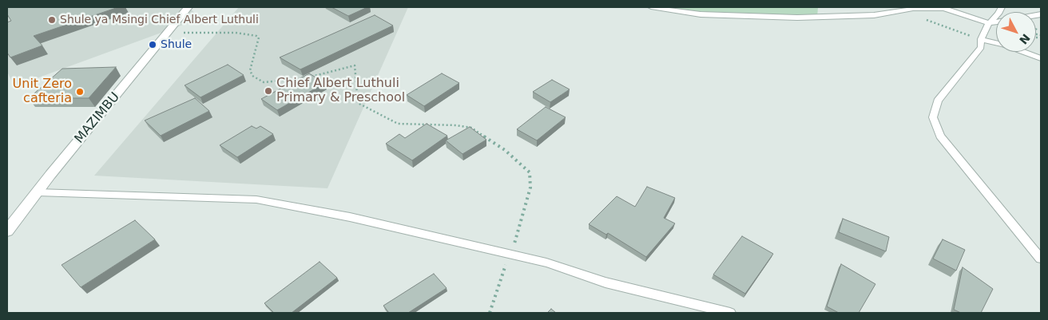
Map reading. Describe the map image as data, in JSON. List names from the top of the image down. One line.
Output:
{"streets":{"street":["MAZIMBU"]},"places":["Shule ya Msingi Chief Albert Luthuli","Shule","Chief Albert Luthuli Primary & Preschool","Unit Zero cafteria"],"north":"bottom right"}
